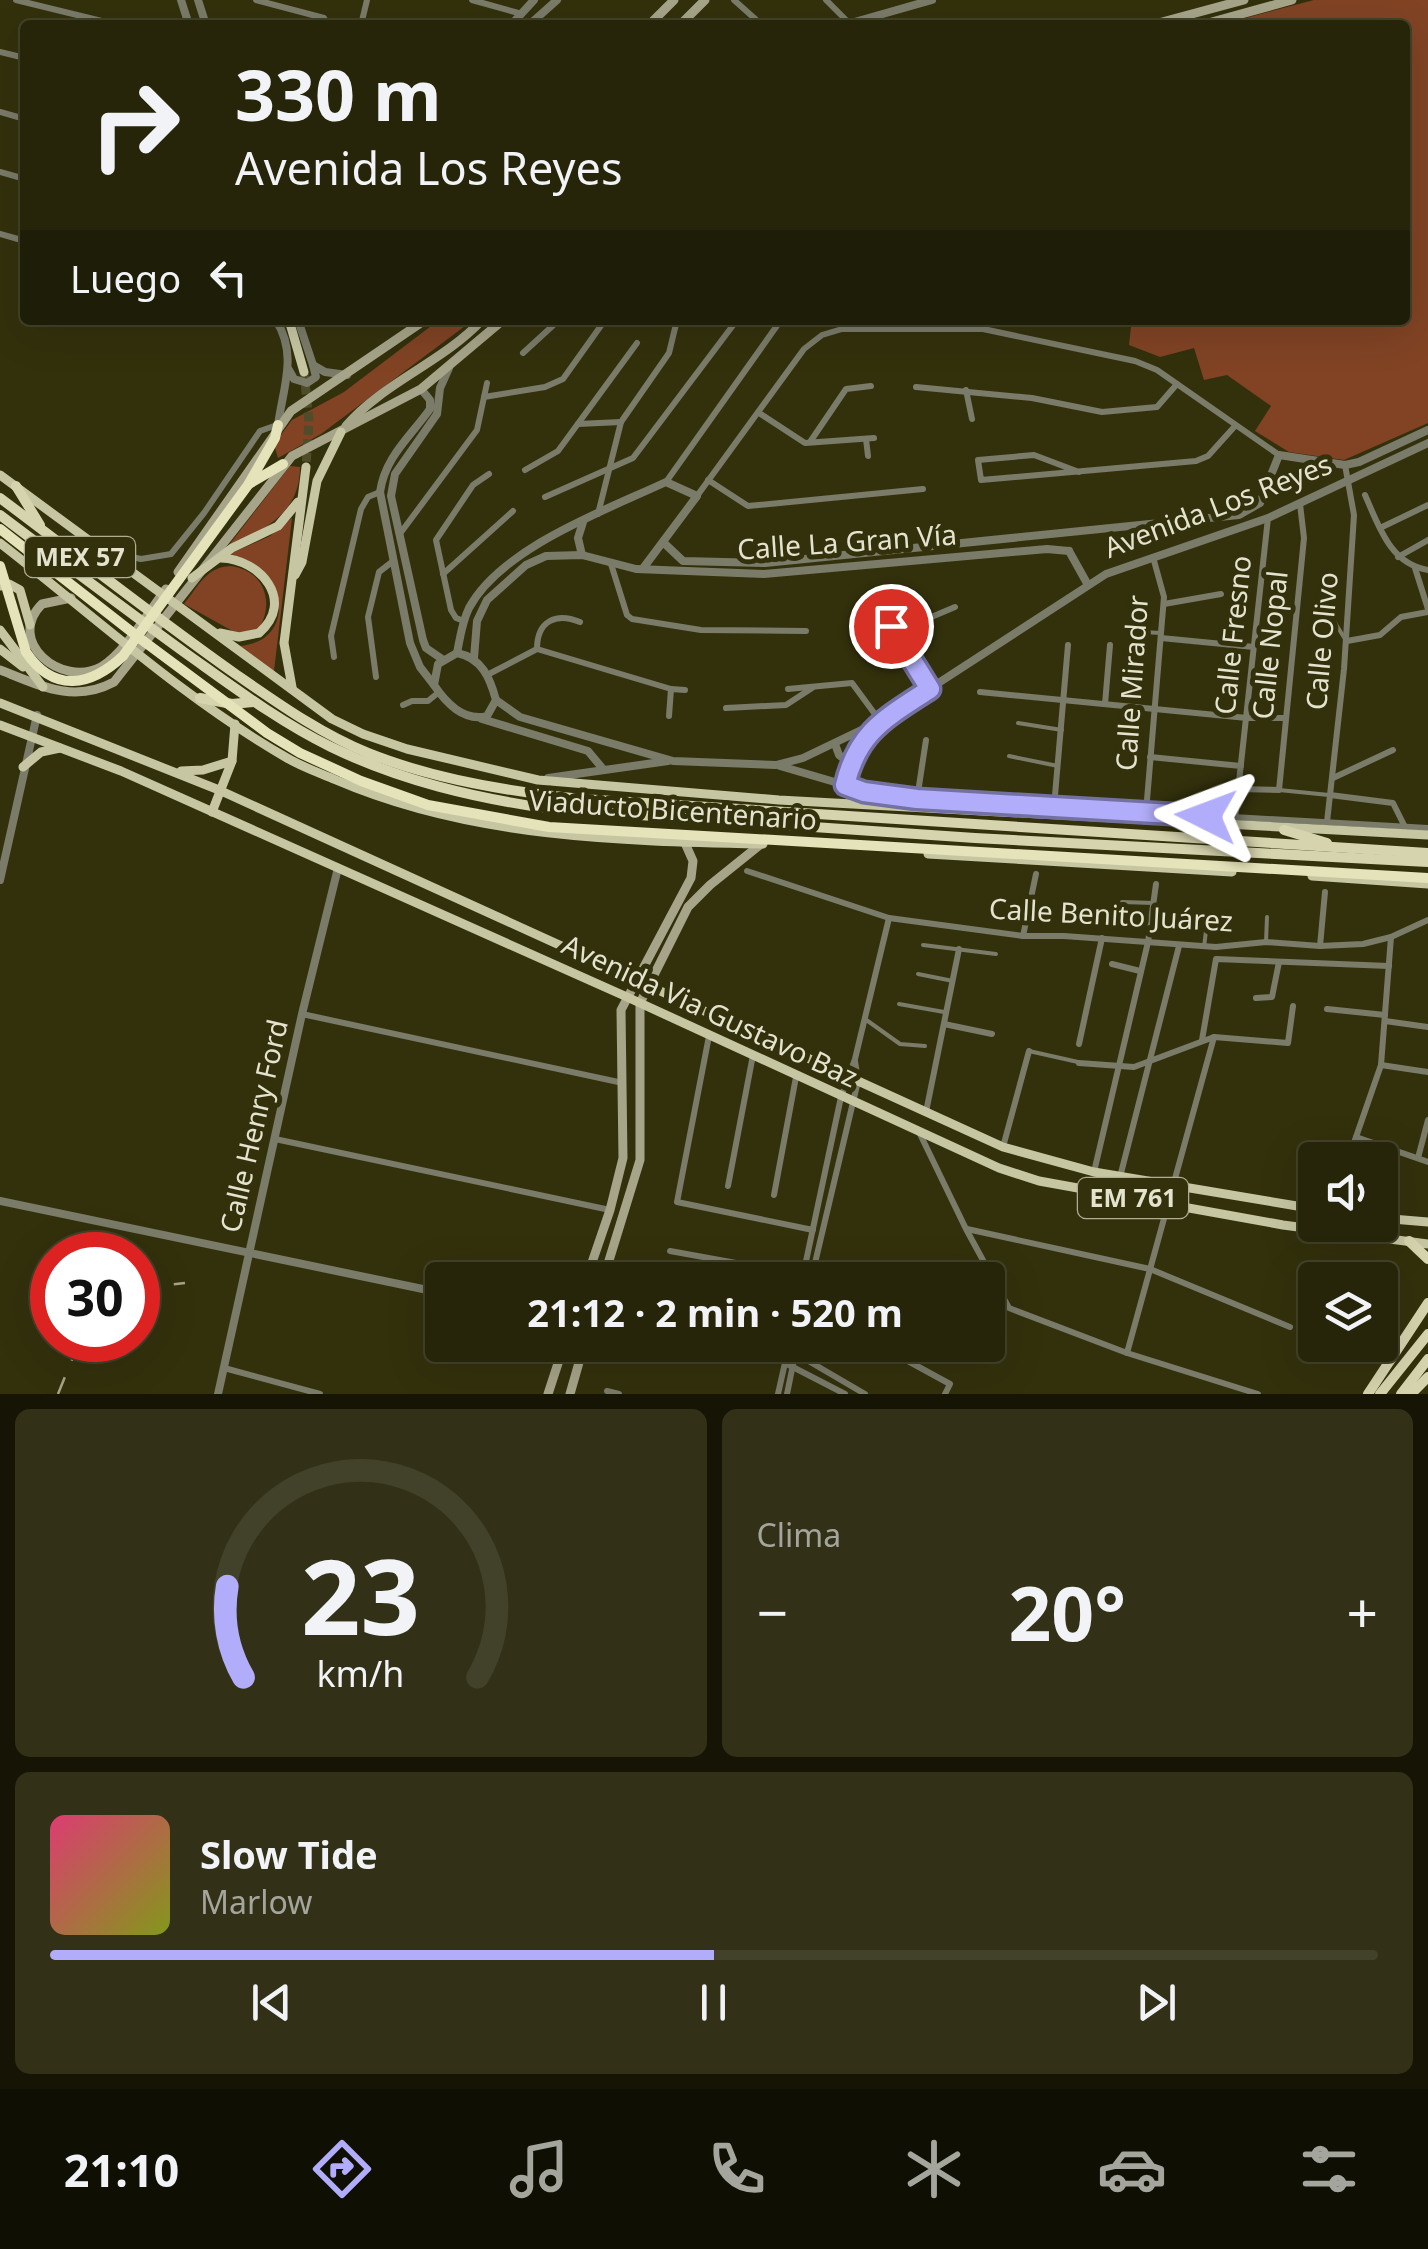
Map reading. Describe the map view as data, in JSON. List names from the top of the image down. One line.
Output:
{"streets":{"highway":["MEX 57","Viaducto Bicentenario"],"main road":["Avenida Via Gustavo Baz","EM 761"],"street":["Avenida Los Reyes","Calle La Gran Vía","Calle Fresno","Calle Olivo","Calle Nopal","Calle Mirador","Calle Benito Juárez","Calle Henry Ford"]},"crossings":[["Avenida Los Reyes","Calle La Gran Vía"],["Avenida Los Reyes","Calle Fresno"],["Avenida Los Reyes","Calle Olivo"],["Avenida Los Reyes","Calle Nopal"],["Avenida Los Reyes","Calle Mirador"],["Avenida Via Gustavo Baz","Calle Henry Ford"]],"page":{"turn":["330 m","Avenida Los Reyes"],"then":"Luego","limit":"30","trip":"21:12 · 2 min · 520 m","tile":"Clima","heat":["−","20°","+"],"song":["Slow Tide","Marlow"],"tabs":"21:10","gauge":["23","km/h"]}}
